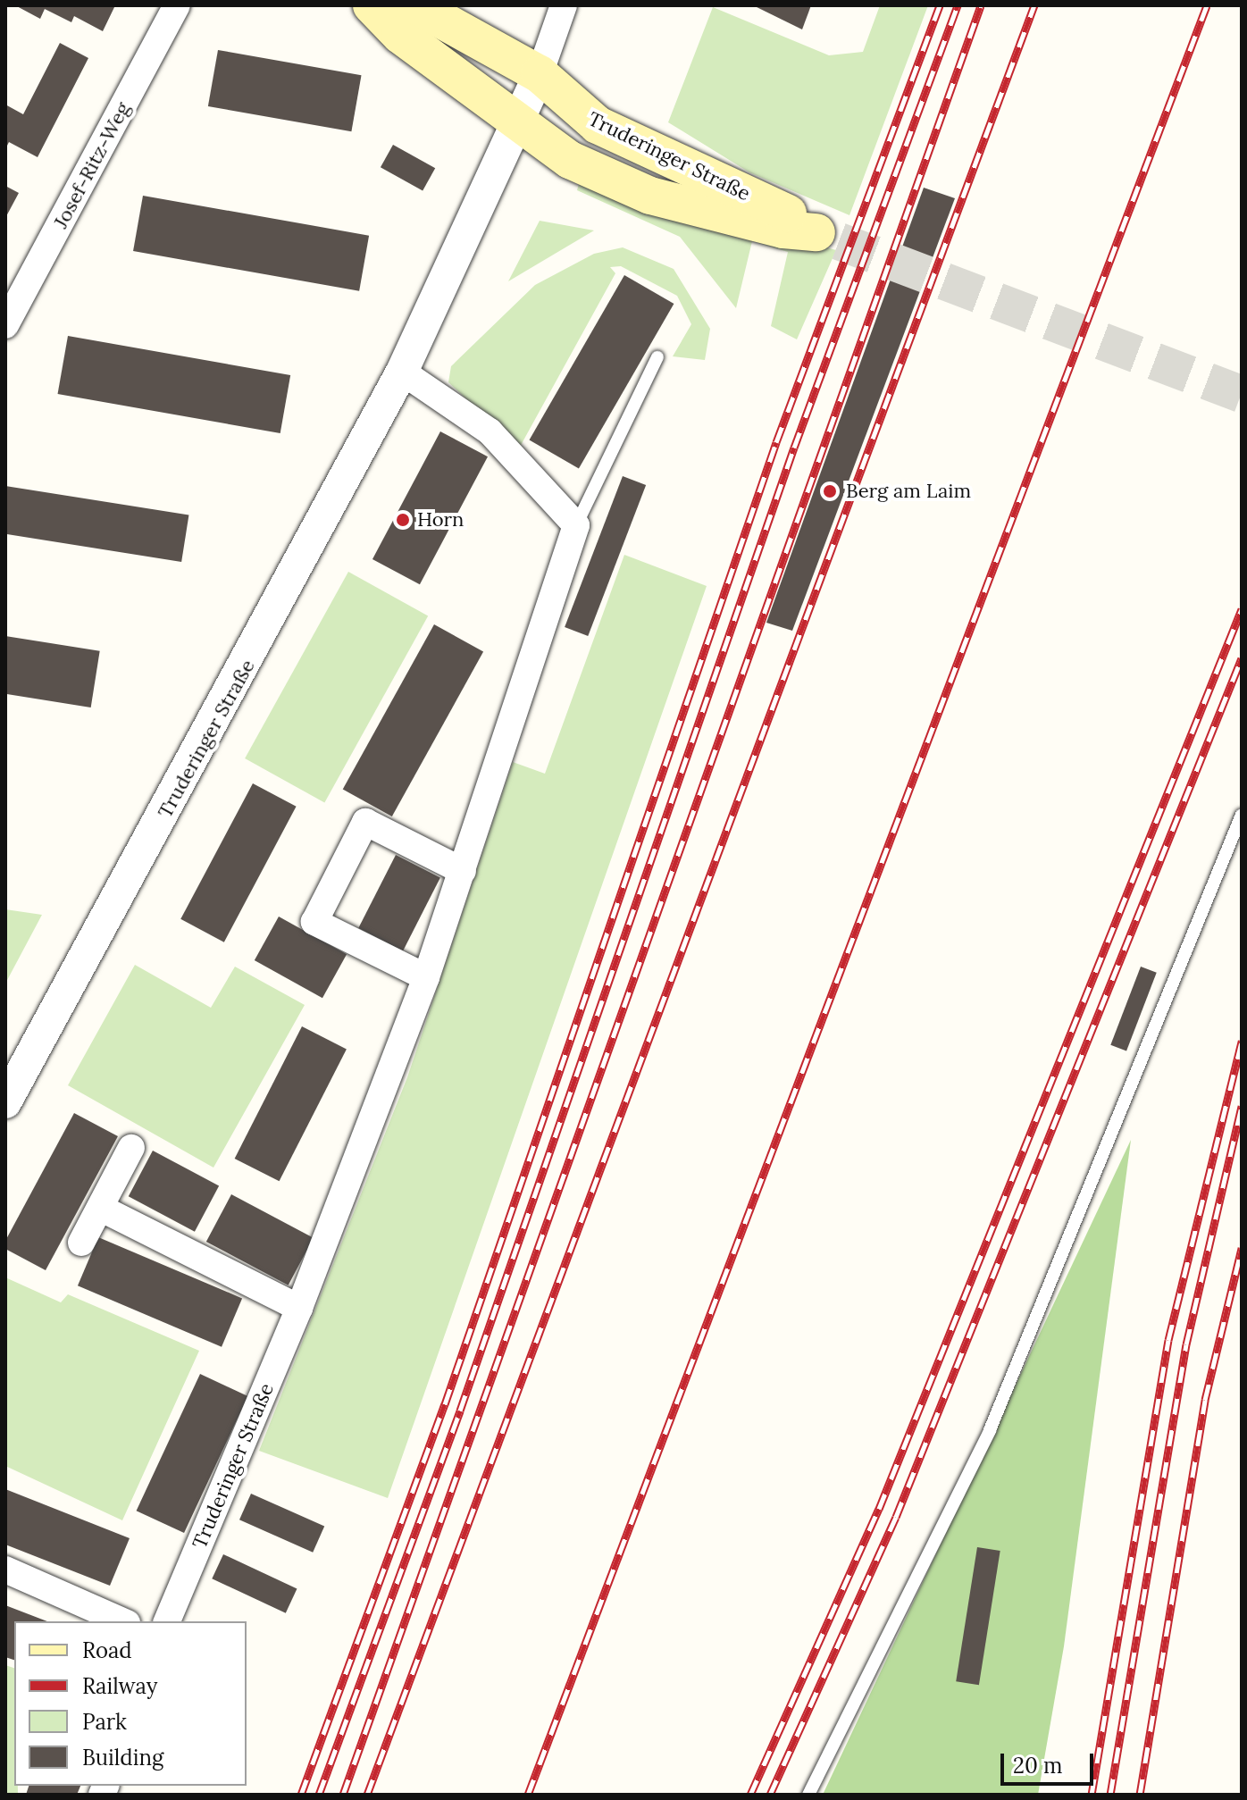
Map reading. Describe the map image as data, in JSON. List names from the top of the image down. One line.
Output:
{"streets":{"main road":["Truderinger Straße"],"street":["Josef-Ritz-Weg"]},"places":["Berg am Laim","Horn"],"legend":["Road","Railway","Park","Building"],"scale_bar":"20 m"}
